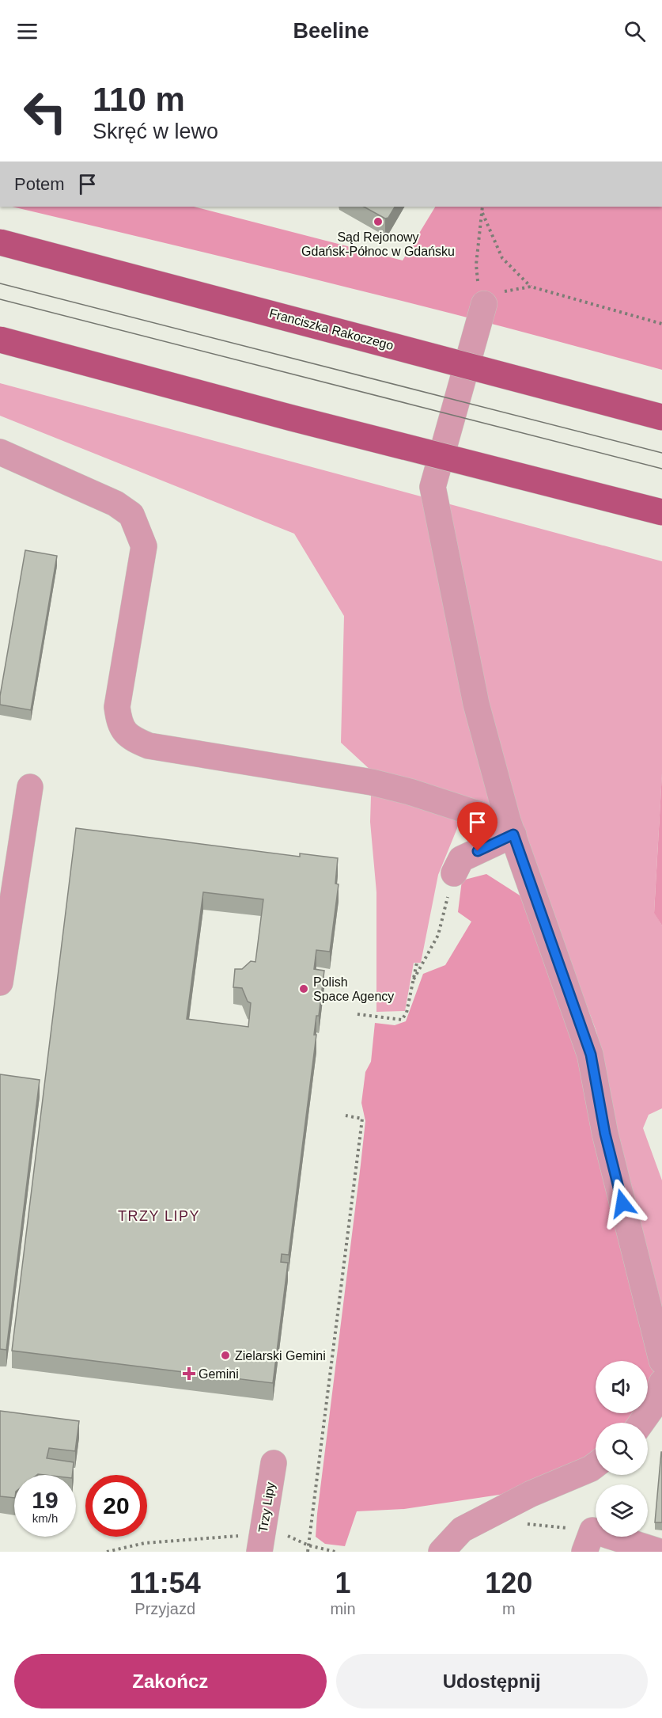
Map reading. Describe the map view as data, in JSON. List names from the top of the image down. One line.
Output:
{"streets":{"main road":["Franciszka Rakoczego"],"lane":["Trzy Lipy"]},"districts":["TRZY LIPY"],"places":{"other":["Sąd Rejonowy Gdańsk-Północ w Gdańsku","Polish Space Agency","Zielarski Gemini"],"health":["Gemini"]},"page":{"header":"Beeline","turn":["110 m","Skręć w lewo"],"then":"Potem","speed":"19 km/h","limit":"20","eta":["11:54","Przyjazd","1","min","120","m"],"buttons":["Zakończ","Udostępnij"]}}
